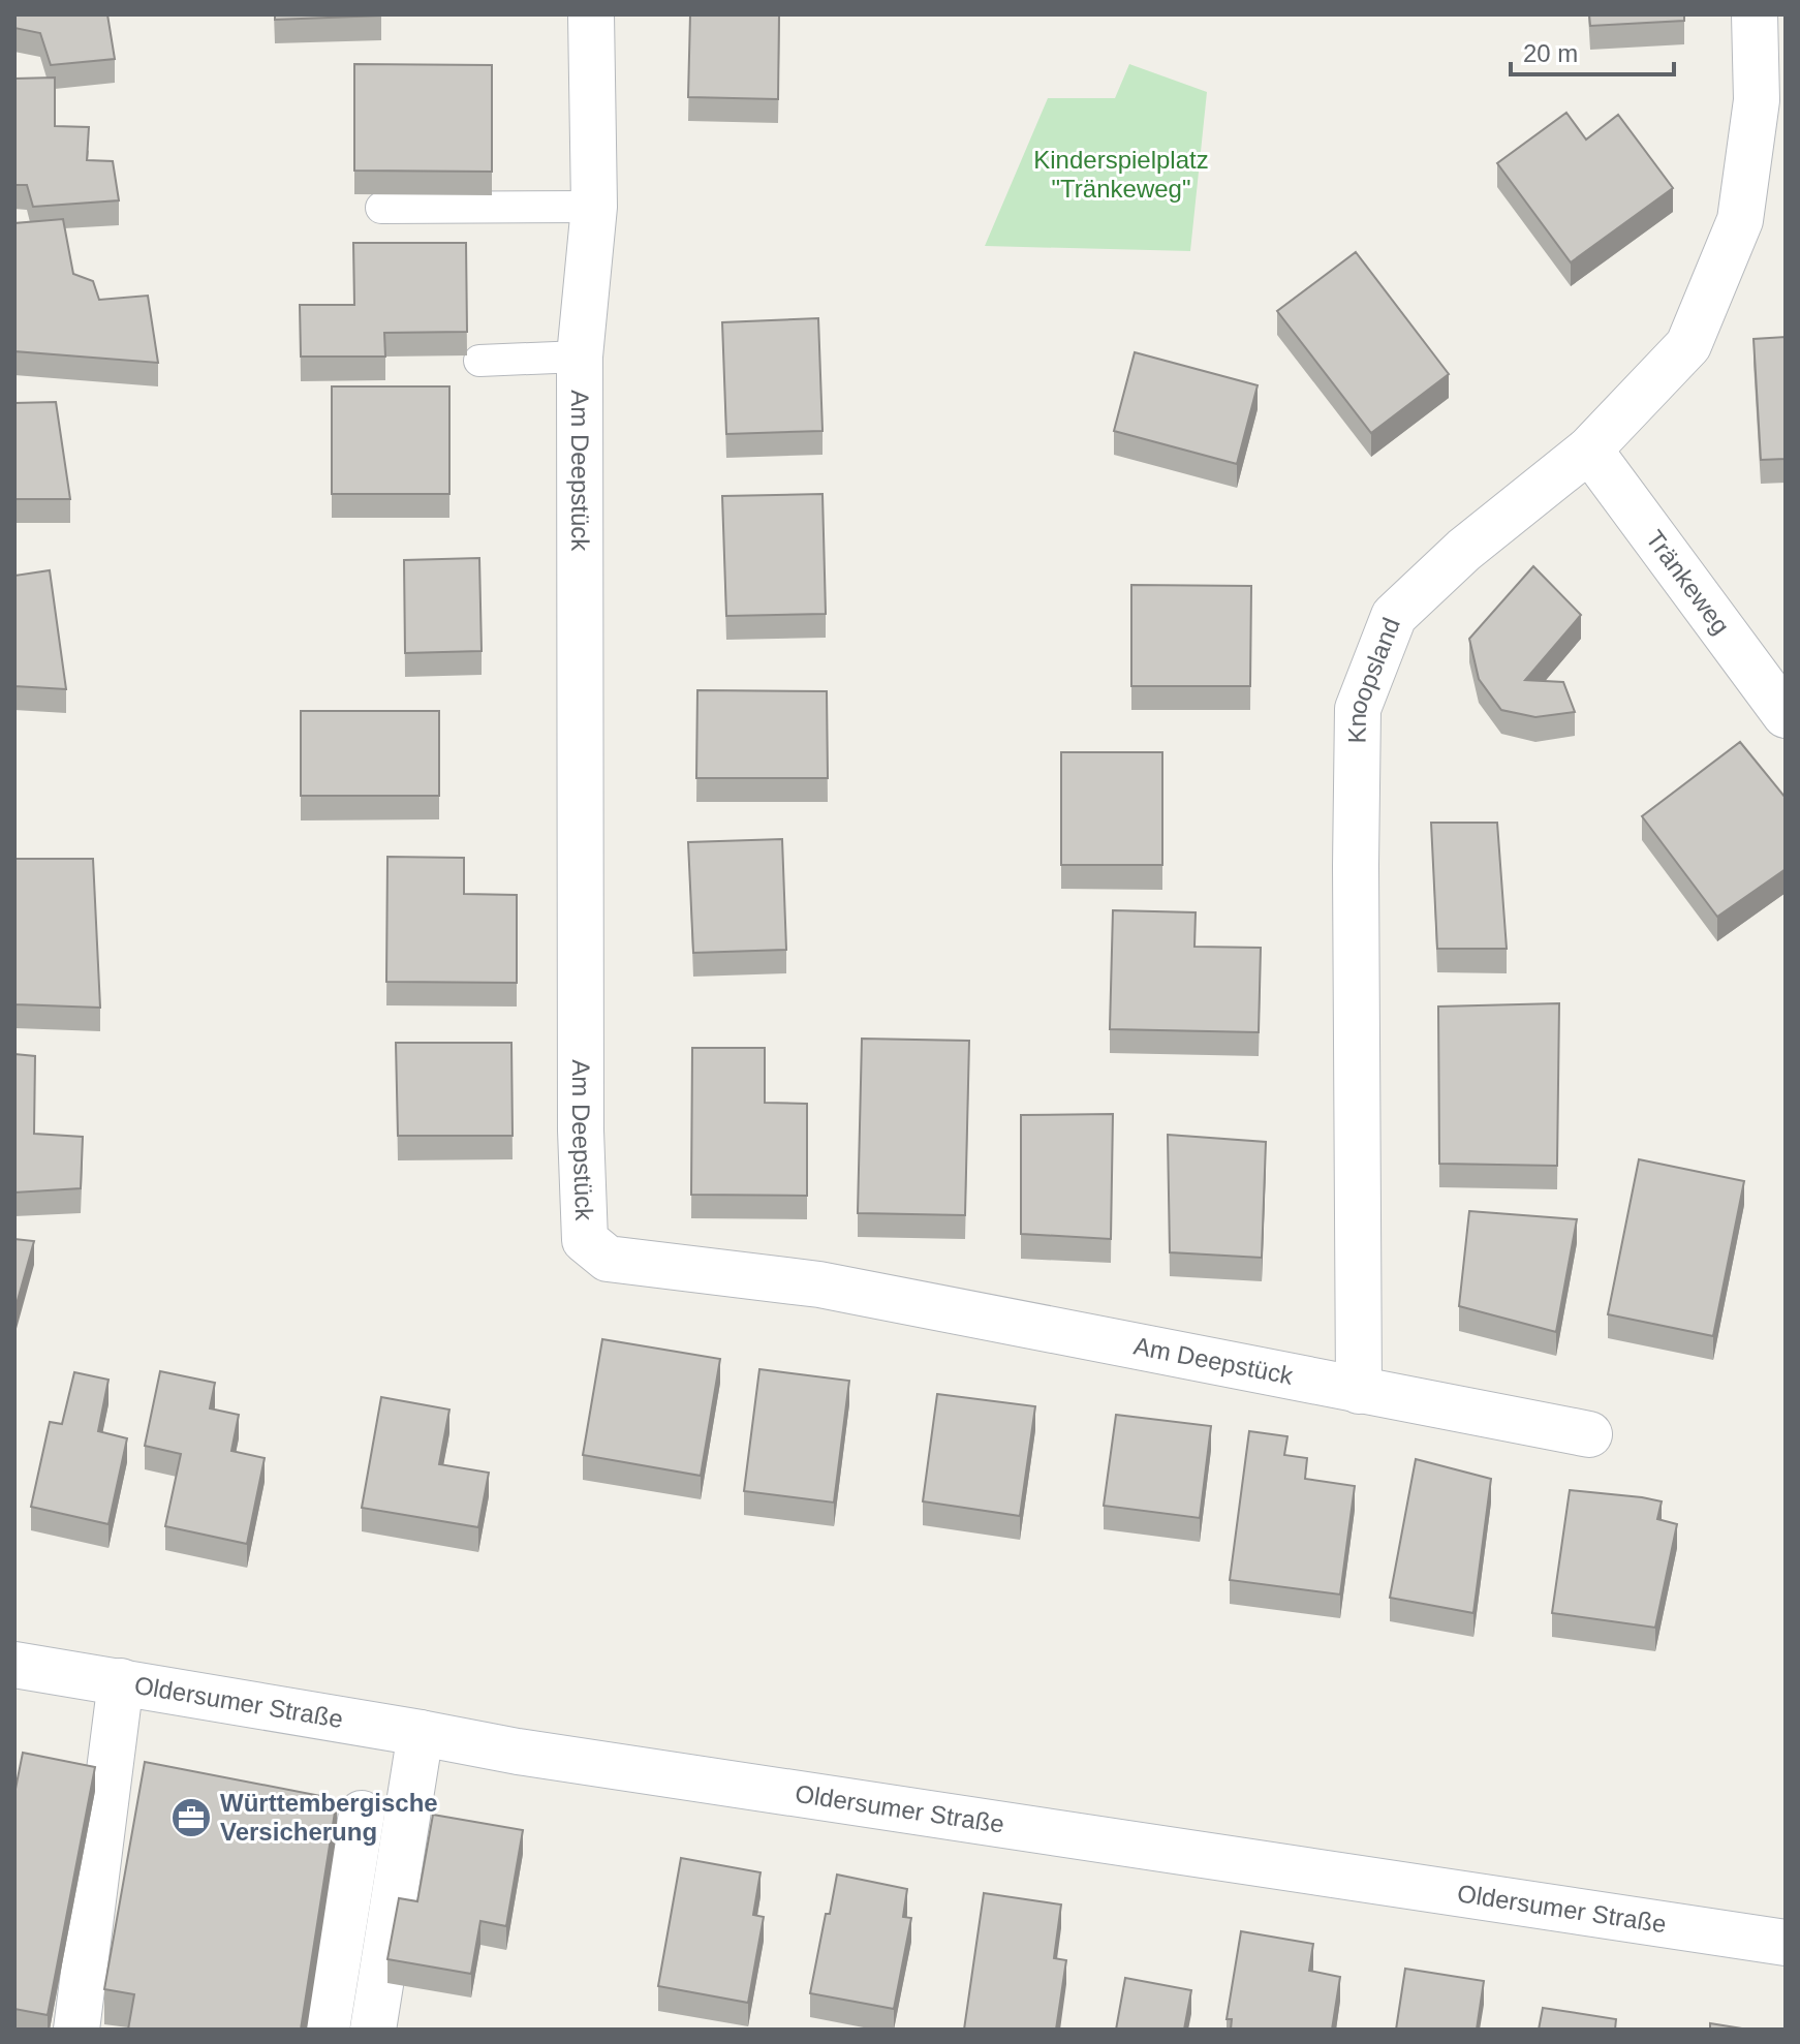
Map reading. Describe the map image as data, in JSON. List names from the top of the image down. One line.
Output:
{"streets":{"street":["Am Deepstück","Tränkeweg","Knoopsland","Oldersumer Straße"]},"crossings":[["Am Deepstück","Knoopsland"],["Tränkeweg","Knoopsland"]],"parks":["Kinderspielplatz \"Tränkeweg\""],"places":{"office":["Württembergische Versicherung"]},"scale_bar":"20 m"}
